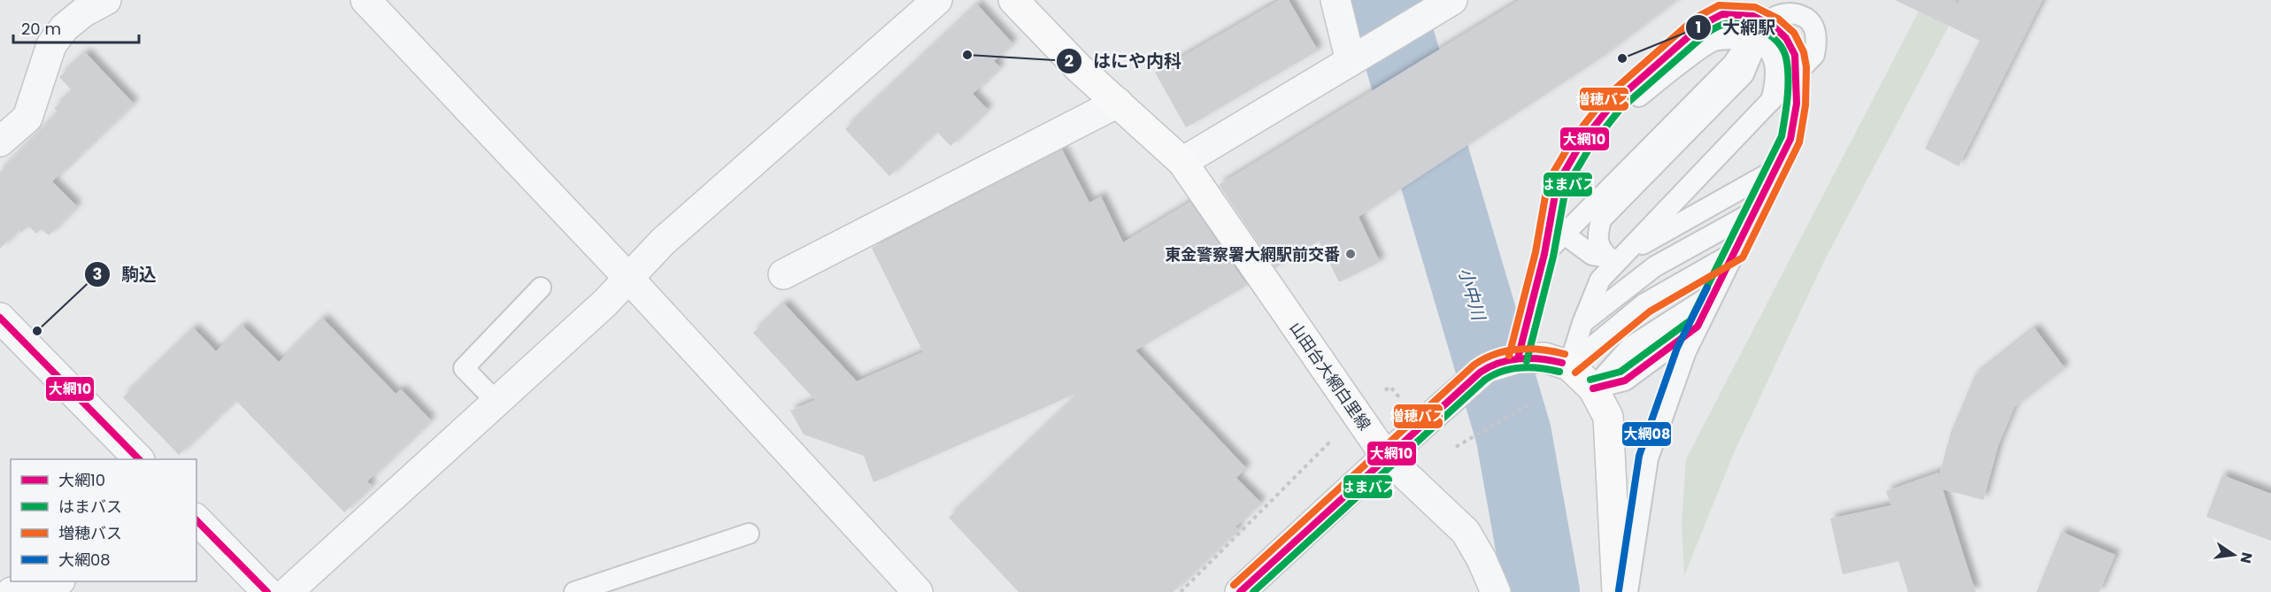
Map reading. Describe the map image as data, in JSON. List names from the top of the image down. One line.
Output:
{"streets":{"main road":["山田台大網白里線"]},"water":["小中川"],"places":["はにや内科","大網駅","東金警察署大網駅前交番","駒込"],"lines":["transit line 増穂バス","transit line 大網10","transit line はまバス","transit line 大網08"],"legend":["大網10","はまバス","増穂バス","大網08"],"scale_bar":"20 m","north":"right"}
